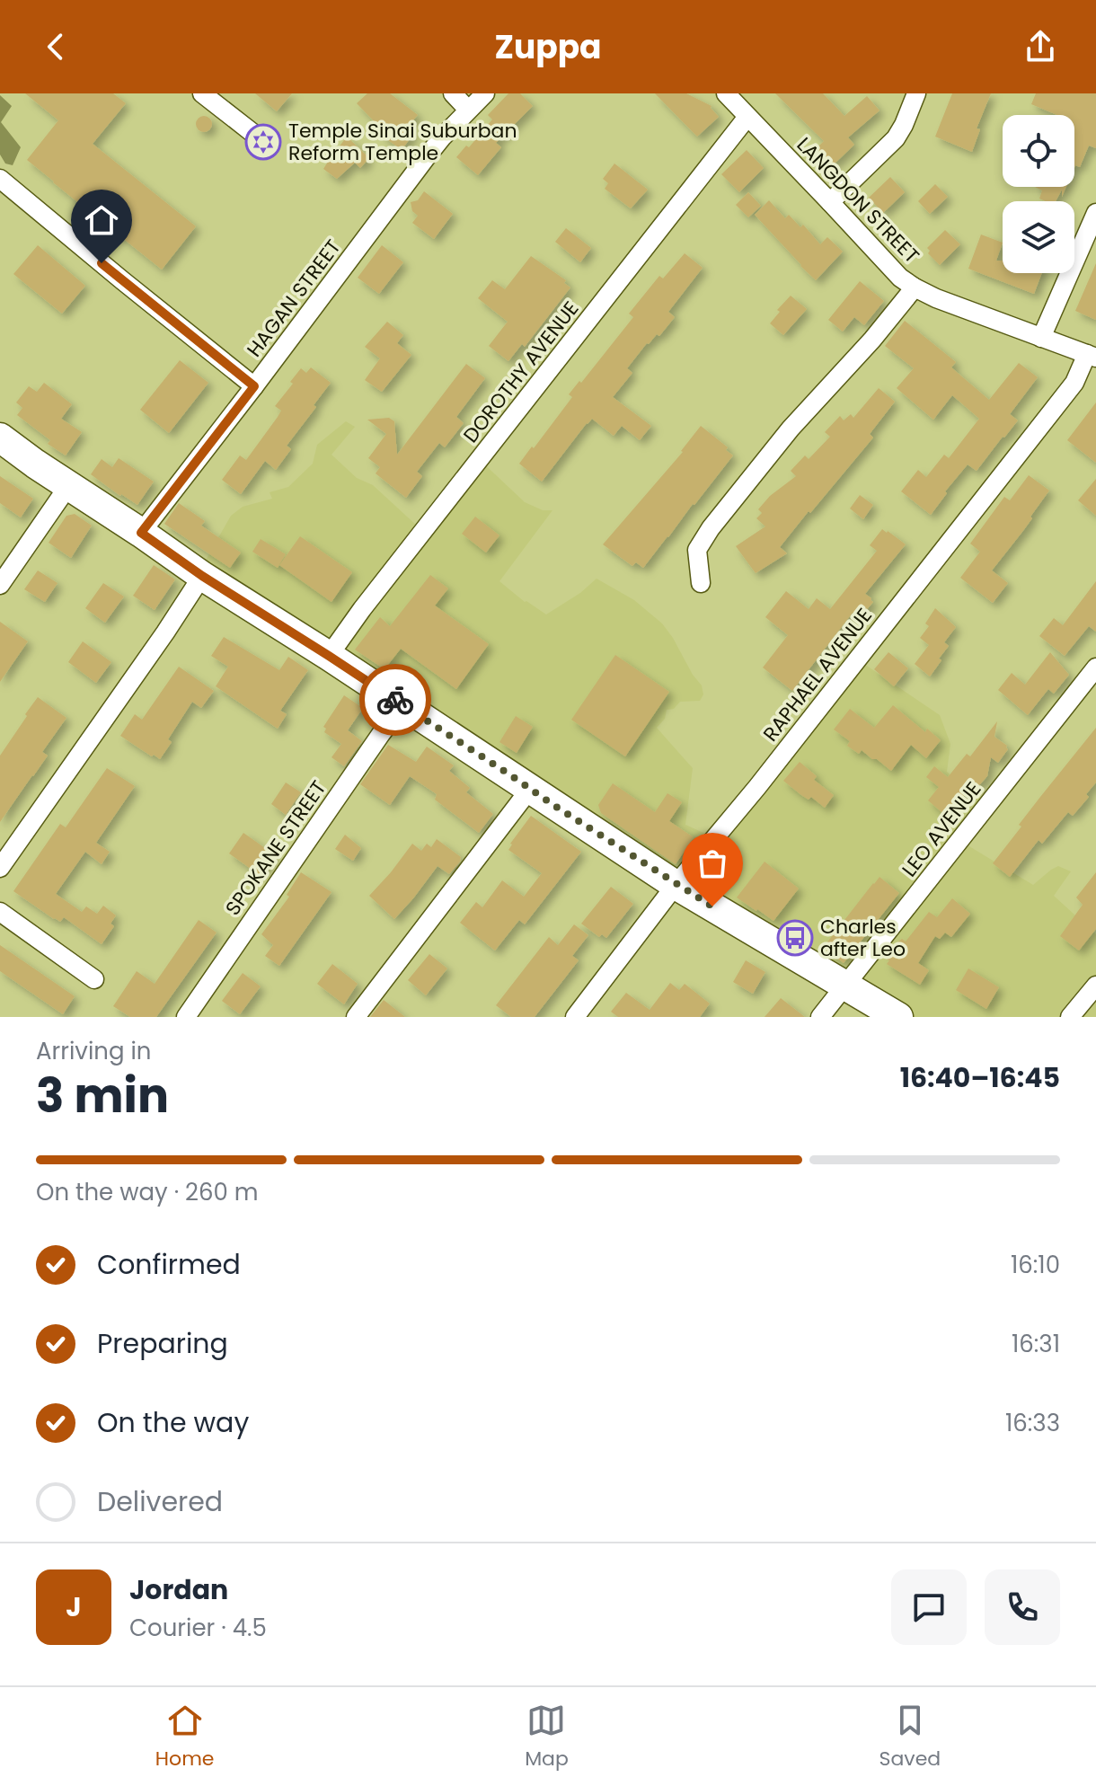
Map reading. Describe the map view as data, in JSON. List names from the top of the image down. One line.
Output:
{"streets":{"street":["LANGDON STREET","HAGAN STREET","DOROTHY AVENUE","RAPHAEL AVENUE","LEO AVENUE","SPOKANE STREET"]},"crossings":[["LANGDON STREET","DOROTHY AVENUE"],["LANGDON STREET","RAPHAEL AVENUE"]],"places":{"synagogue":["Temple Sinai Suburban Reform Temple"],"bus stop":["Charles after Leo"]},"page":{"header":"Zuppa","heading":["3 min","Arriving in","16:40–16:45"],"panel":["Jordan","Courier · 4.5"],"bar":"On the way · 260 m","list":[["Confirmed","16:10"],["Preparing","16:31"],["On the way","16:33"],"Delivered"],"round":"J","tabs":["Home","Map","Saved"]}}
